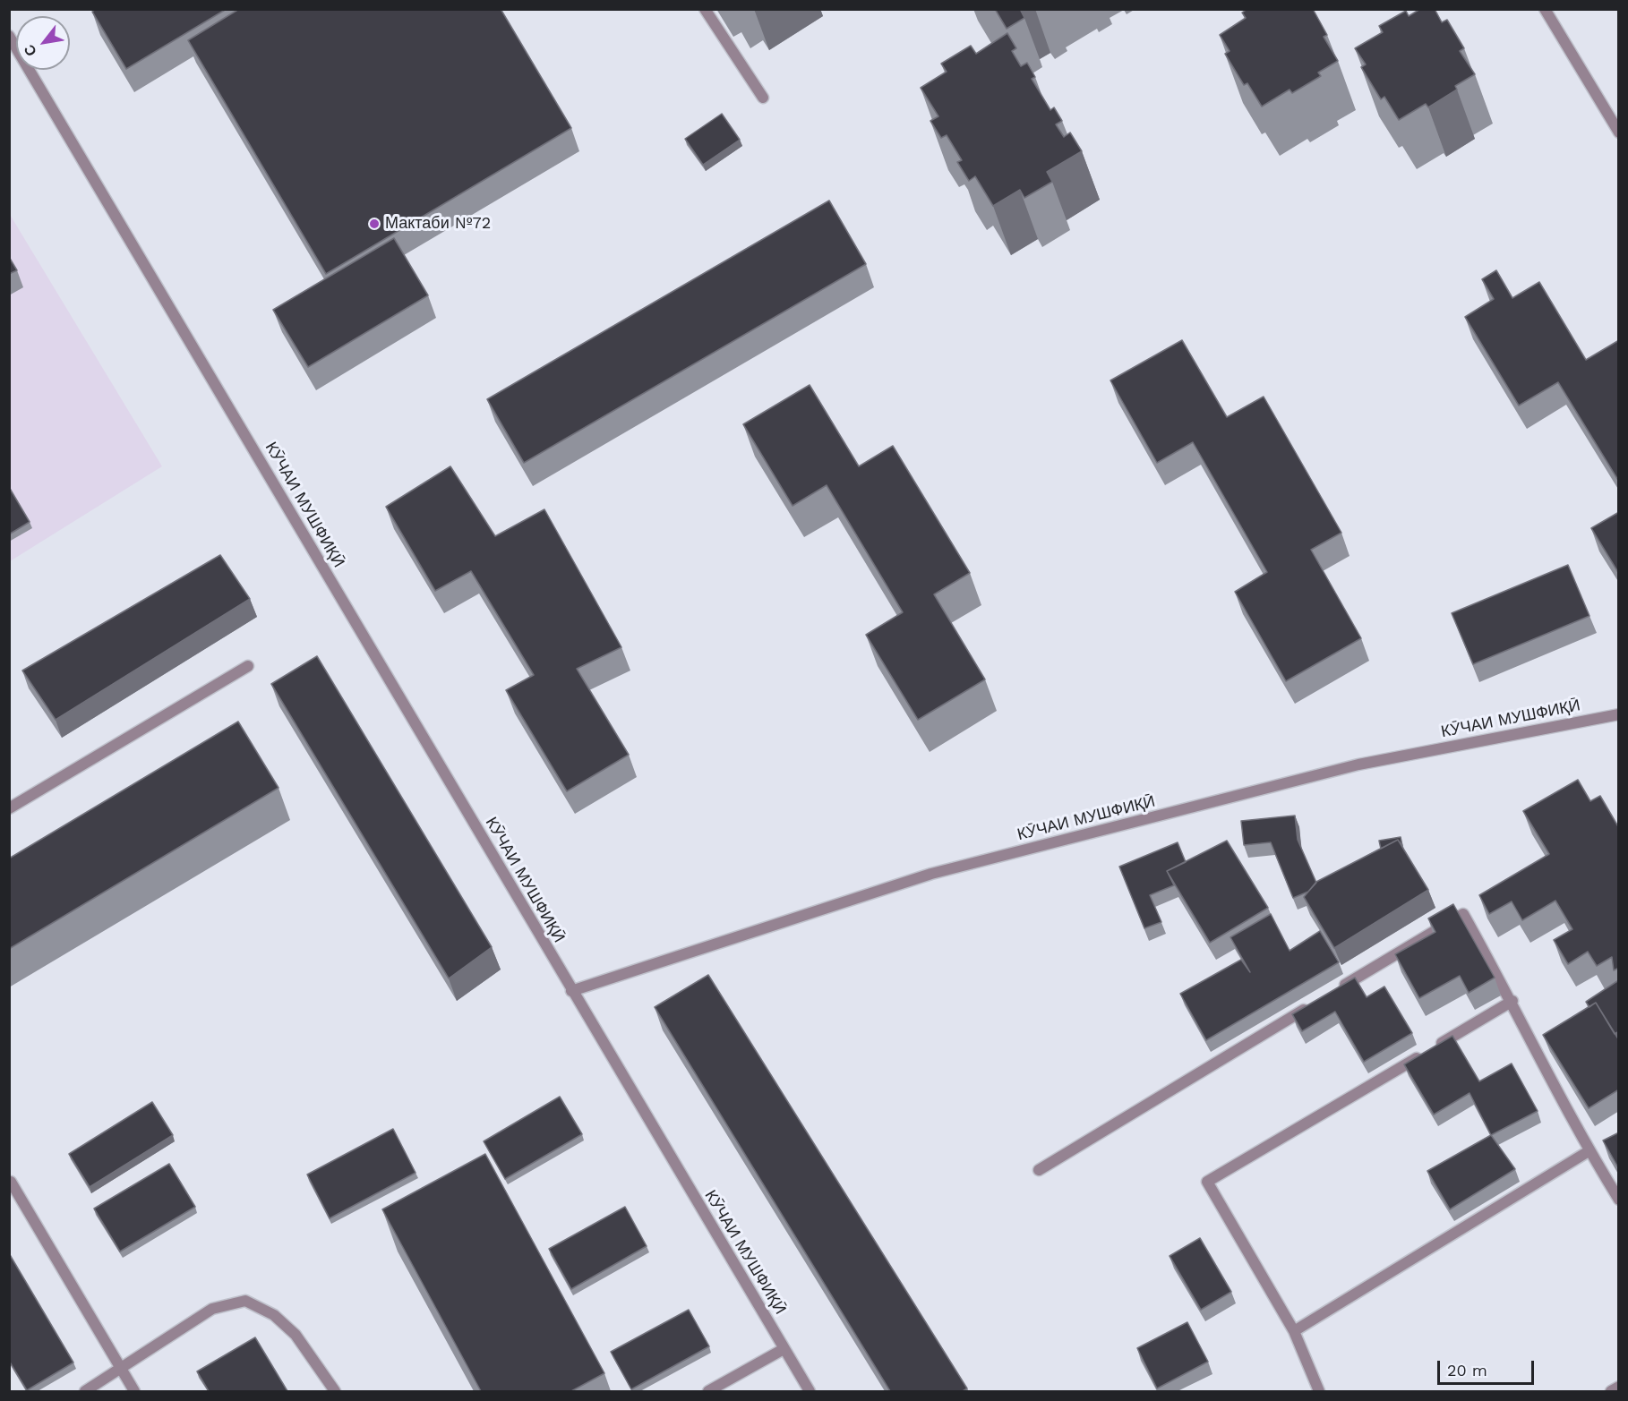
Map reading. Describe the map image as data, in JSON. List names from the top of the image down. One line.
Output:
{"streets":{"street":["КӮЧАИ МУШФИҚӢ"]},"places":["Мактаби №72"],"scale_bar":"20 m","north":"bottom left"}
